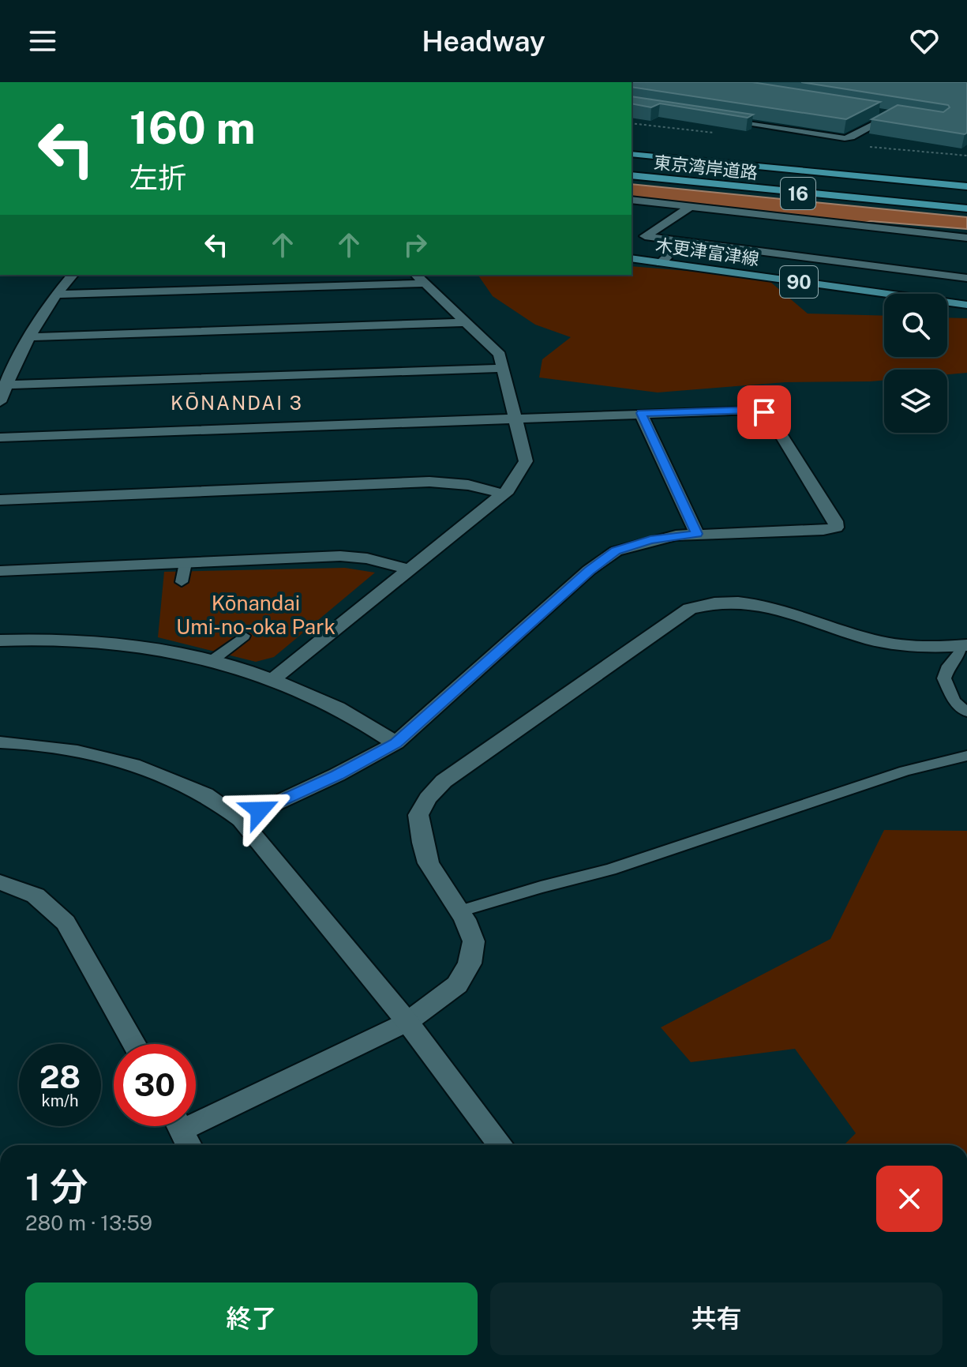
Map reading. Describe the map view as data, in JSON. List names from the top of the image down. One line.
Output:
{"streets":{"highway":["東京湾岸道路","16"],"main road":["木更津富津線","90"]},"districts":["KŌNANDAI 3"],"parks":["Kōnandai Umi-no-oka Park"],"page":{"header":"Headway","turn":["160 m","左折"],"speed":"28 km/h","limit":"30","heading":["1 分","280 m · 13:59"],"buttons":["終了","共有"]}}
